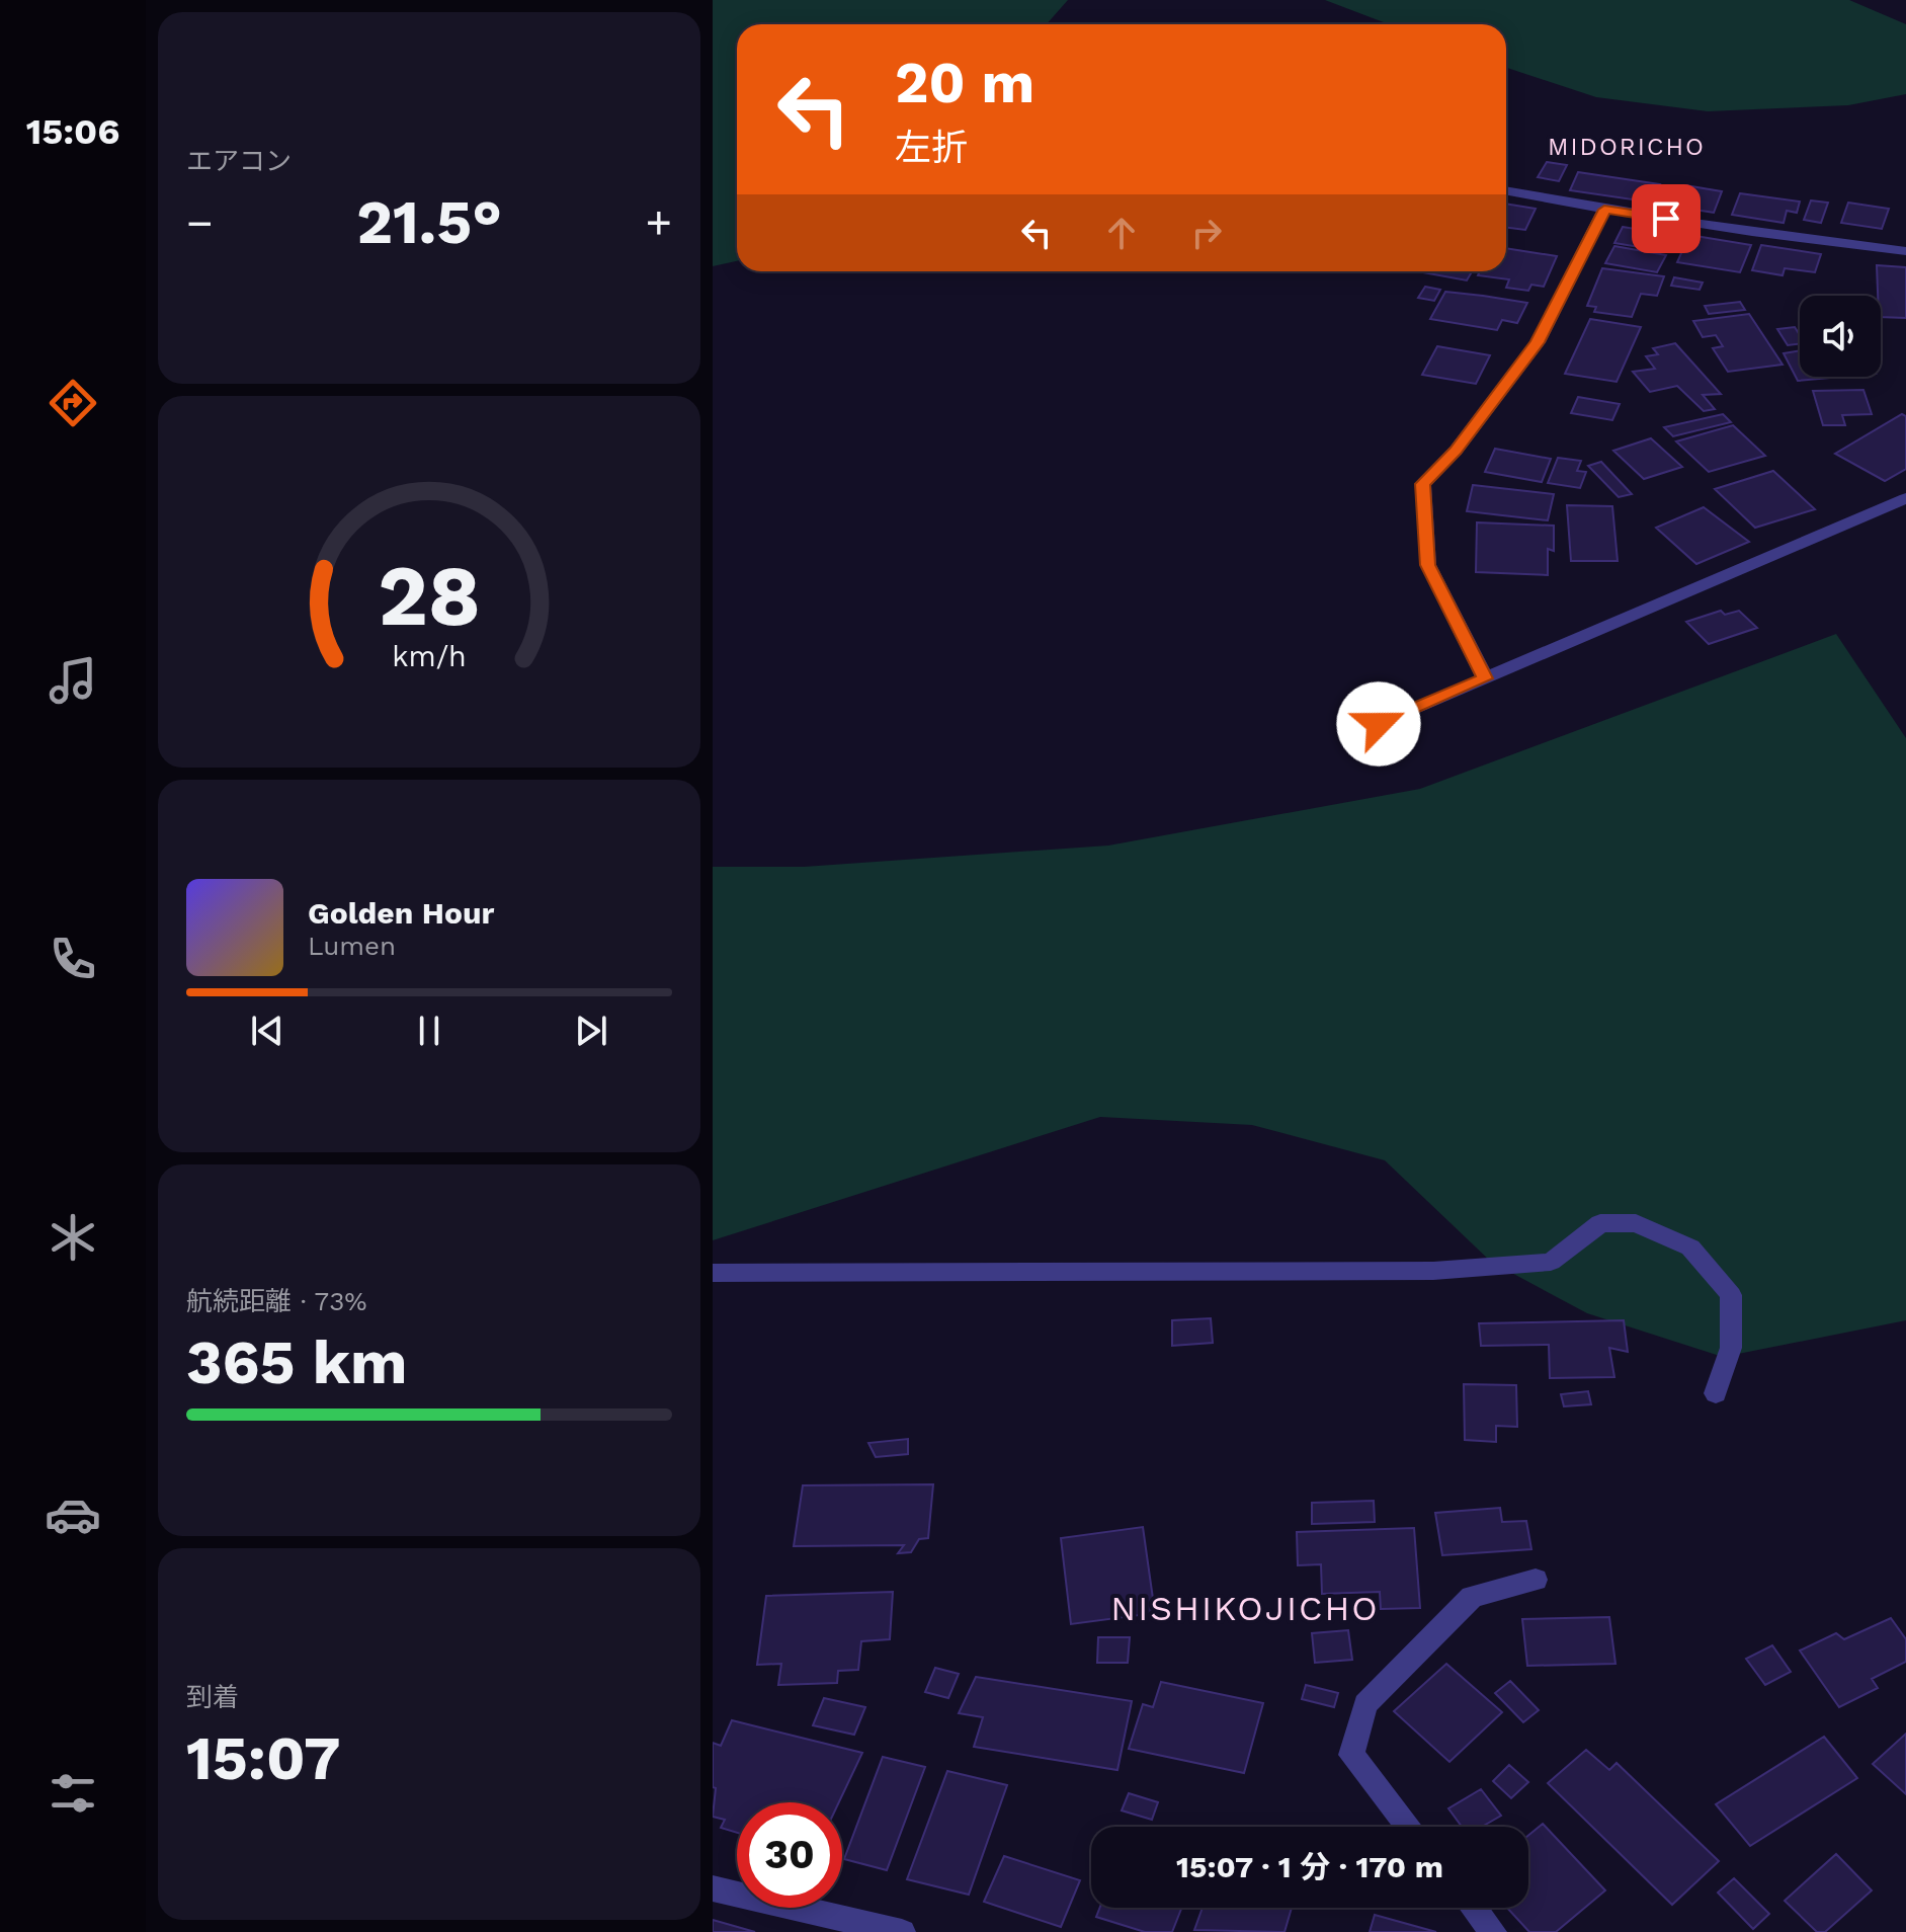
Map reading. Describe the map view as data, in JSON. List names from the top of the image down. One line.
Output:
{"districts":["MIDORICHO","NISHIKOJICHO"],"page":{"tabs":"15:06","tile":["エアコン",["航続距離 · 73%","365 km"],["到着","15:07"]],"turn":["20 m","左折"],"heat":["−","21.5°","+"],"song":["Golden Hour","Lumen"],"limit":"30","trip":"15:07 · 1 分 · 170 m","gauge":["28","km/h"]}}
